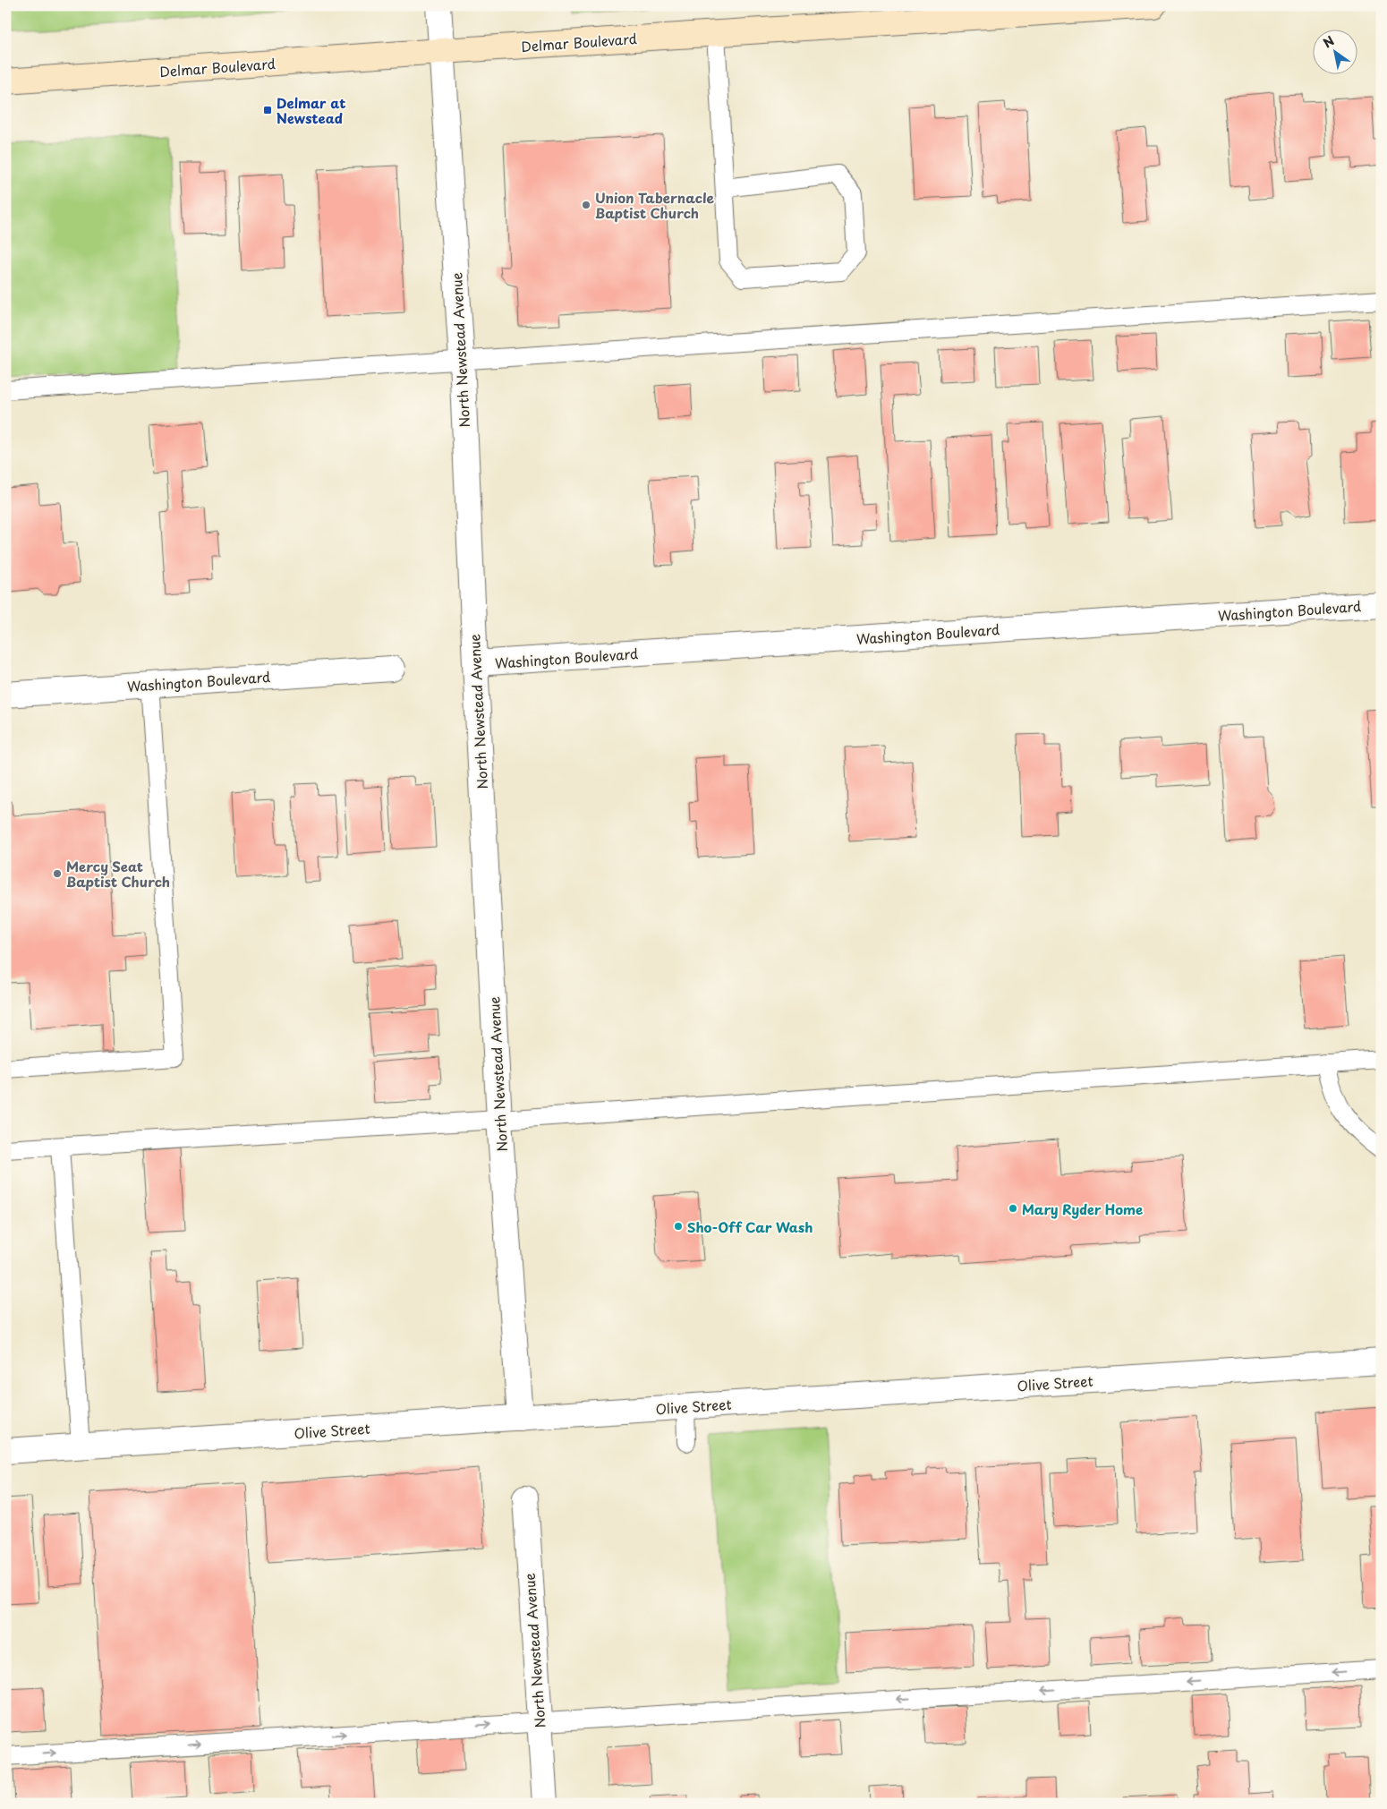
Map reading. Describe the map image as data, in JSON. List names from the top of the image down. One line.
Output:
{"streets":{"main road":["Delmar Boulevard"],"street":["North Newstead Avenue","Washington Boulevard","Olive Street"]},"crossings":[["Delmar Boulevard","North Newstead Avenue"],["North Newstead Avenue","Washington Boulevard"],["North Newstead Avenue","Olive Street"]],"places":{"transit":["Delmar at Newstead"],"other":["Union Tabernacle Baptist Church","Mercy Seat Baptist Church","Mary Ryder Home","Sho-Off Car Wash"]},"north":"top left"}
